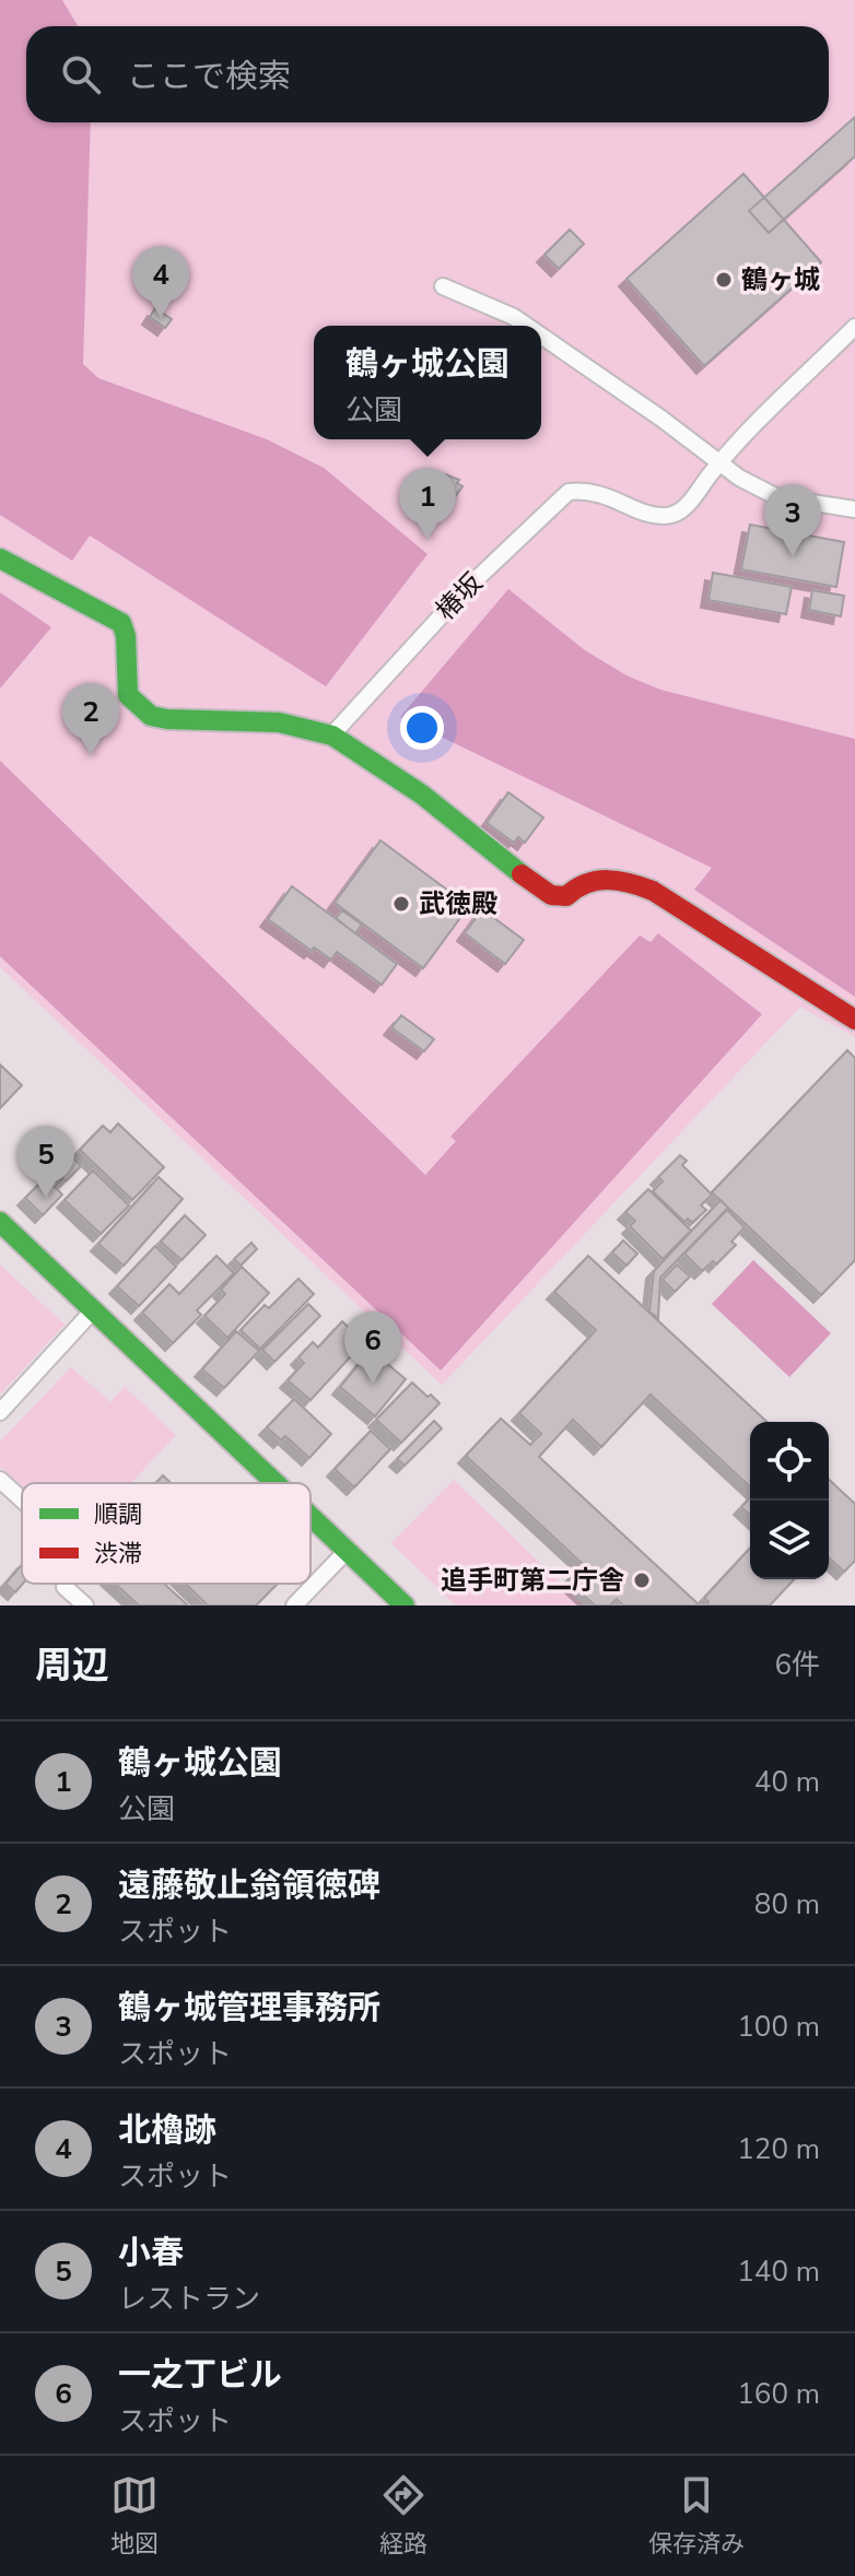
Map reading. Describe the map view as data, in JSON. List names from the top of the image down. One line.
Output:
{"streets":{"lane":["椿坂"]},"places":["鶴ヶ城","武徳殿","追手町第二庁舎"],"legend":["順調","渋滞"],"page":{"search":"ここで検索","pins":["4","1","3","2","5","6"],"popup":["鶴ヶ城公園","公園"],"heading":["周辺","6件"],"list":[{"mark":"1","name":"鶴ヶ城公園","note":"公園","value":"40 m"},{"mark":"2","name":"遠藤敬止翁領徳碑","note":"スポット","value":"80 m"},{"mark":"3","name":"鶴ヶ城管理事務所","note":"スポット","value":"100 m"},{"mark":"4","name":"北櫓跡","note":"スポット","value":"120 m"},{"mark":"5","name":"小春","note":"レストラン","value":"140 m"},{"mark":"6","name":"一之丁ビル","note":"スポット","value":"160 m"}],"nav":["地図","経路","保存済み"]}}
